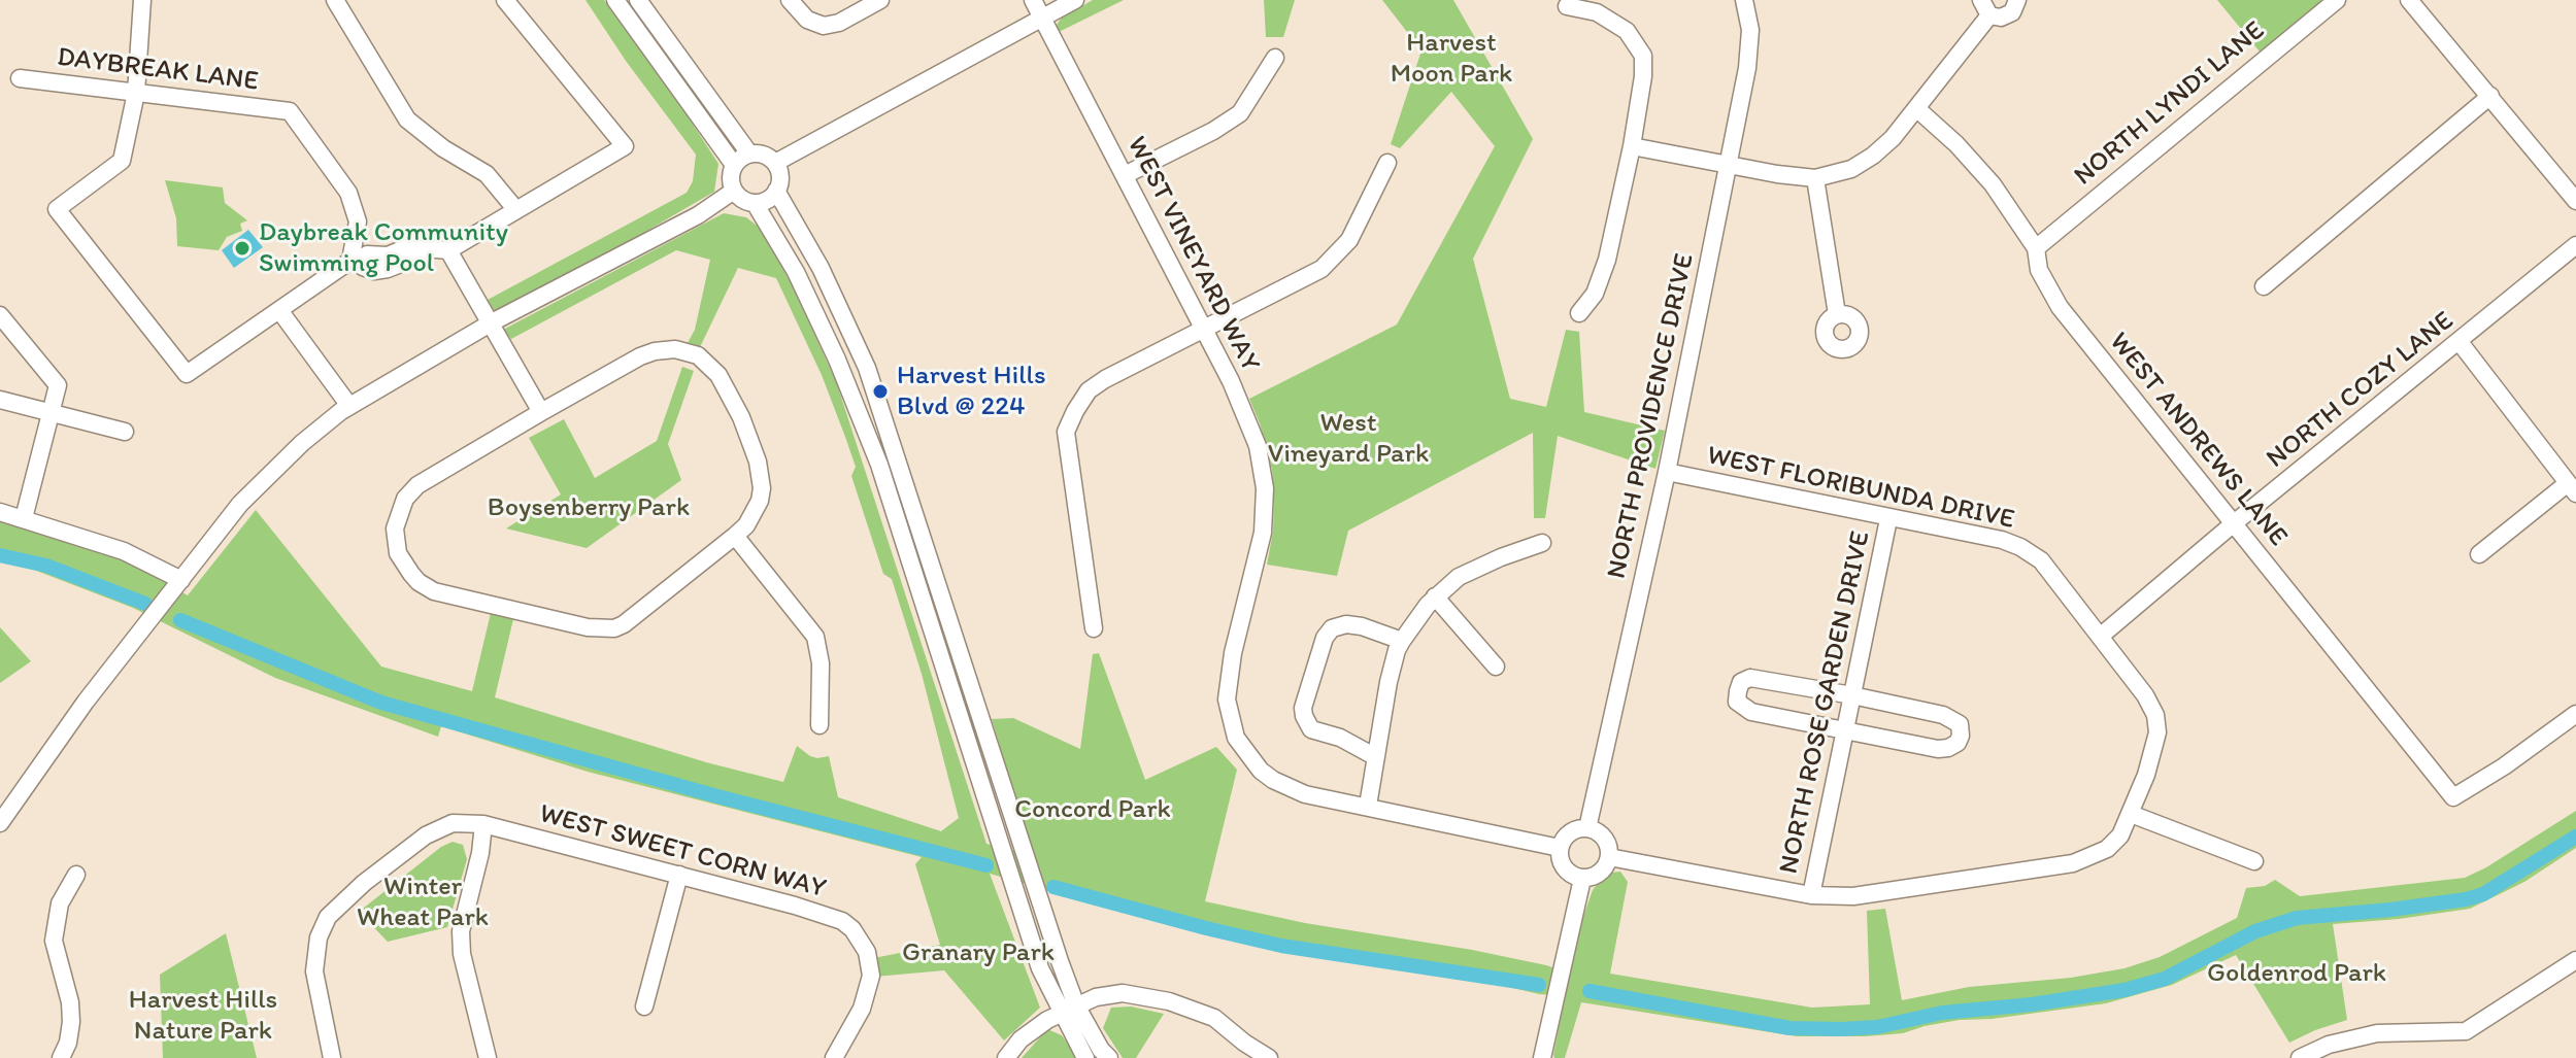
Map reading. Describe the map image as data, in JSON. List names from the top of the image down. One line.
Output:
{"streets":{"street":["DAYBREAK LANE","NORTH LYNDI LANE","WEST VINEYARD WAY","NORTH COZY LANE","NORTH PROVIDENCE DRIVE","WEST ANDREWS LANE","WEST FLORIBUNDA DRIVE","NORTH ROSE GARDEN DRIVE","WEST SWEET CORN WAY"]},"crossings":[["NORTH LYNDI LANE","WEST ANDREWS LANE"],["NORTH COZY LANE","WEST ANDREWS LANE"],["NORTH COZY LANE","WEST FLORIBUNDA DRIVE"],["NORTH PROVIDENCE DRIVE","WEST FLORIBUNDA DRIVE"],["WEST FLORIBUNDA DRIVE","NORTH ROSE GARDEN DRIVE"]],"parks":["Harvest Moon Park","West Vineyard Park","Boysenberry Park","Concord Park","Winter Wheat Park","Granary Park","Goldenrod Park","Harvest Hills Nature Park"],"places":["Daybreak Community Swimming Pool","Harvest Hills Blvd @ 224"]}
